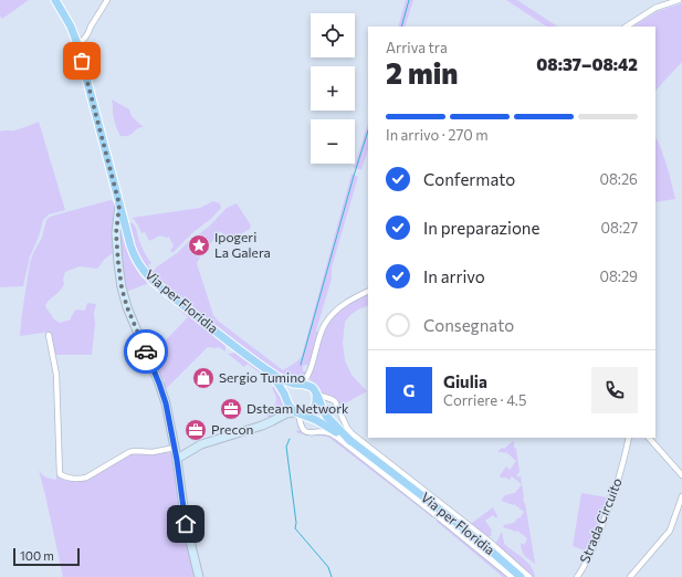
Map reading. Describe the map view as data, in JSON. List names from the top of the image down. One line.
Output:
{"streets":{"main road":["Via per Floridia"],"street":["Strada Circuito"]},"places":{"place":["Ipogeri La Galera"],"shop":["Sergio Tumino"],"office":["Dsteam Network","Precon"]},"scale_bar":"100 m","page":{"map_buttons":["+","−"],"heading":["2 min","Arriva tra","08:37–08:42"],"panel":["Giulia","Corriere · 4.5"],"bar":"In arrivo · 270 m","list":[["Confermato","08:26"],["In preparazione","08:27"],["In arrivo","08:29"],"Consegnato"],"round":"G","scale":"100 m"}}
